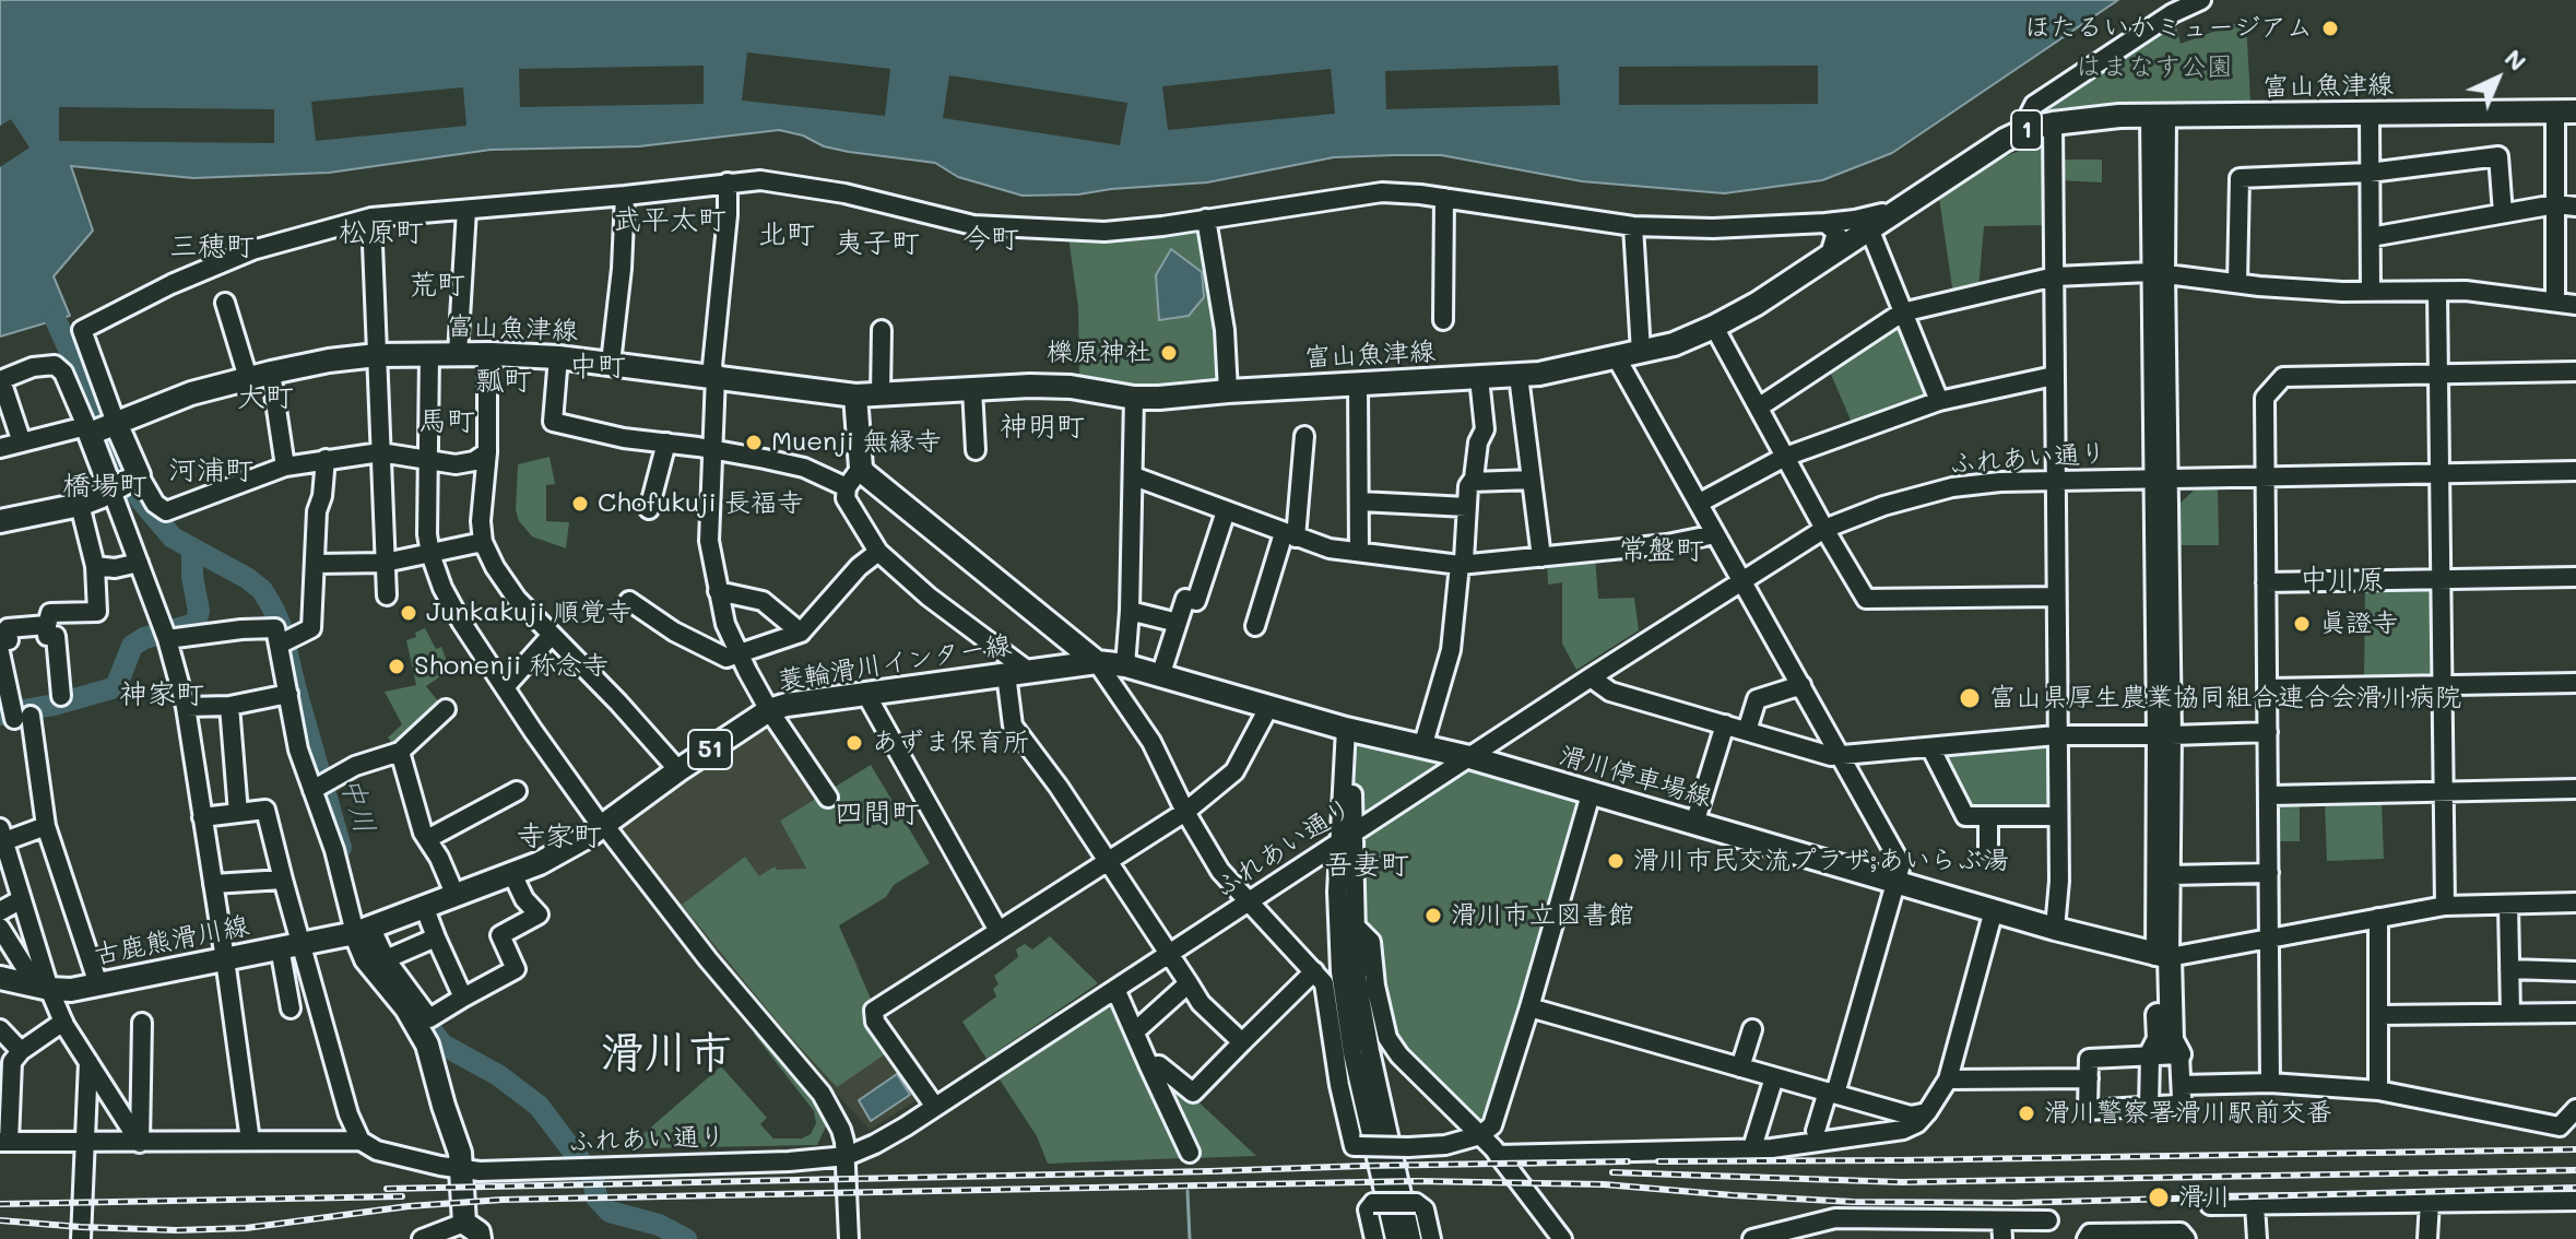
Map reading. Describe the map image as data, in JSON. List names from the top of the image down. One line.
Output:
{"streets":{"main road":["富山魚津線","1","蓑輪滑川インター線","51","滑川停車場線","古鹿熊滑川線"],"street":["ふれあい通り"]},"crossings":[["ふれあい通り","滑川停車場線"],["蓑輪滑川インター線","滑川停車場線"],["蓑輪滑川インター線","古鹿熊滑川線"]],"districts":["武平太町","松原町","北町","今町","夷子町","三穂町","荒町","中町","瓢町","大町","馬町","神明町","河浦町","橋場町","常盤町","中川原","神家町","四間町","寺家町","吾妻町","滑川市"],"water":["中川"],"parks":["はまなす公園"],"places":["ほたるいかミュージアム","櫟原神社","Muenji 無縁寺","Chofukuji 長福寺","Junkakuji 順覚寺","眞證寺","Shonenji 称念寺","富山県厚生農業協同組合連合会滑川病院","あずま保育所","滑川市民交流プラザ;あいらぶ湯","滑川市立図書館","滑川警察署滑川駅前交番","滑川"],"north":"top right"}
